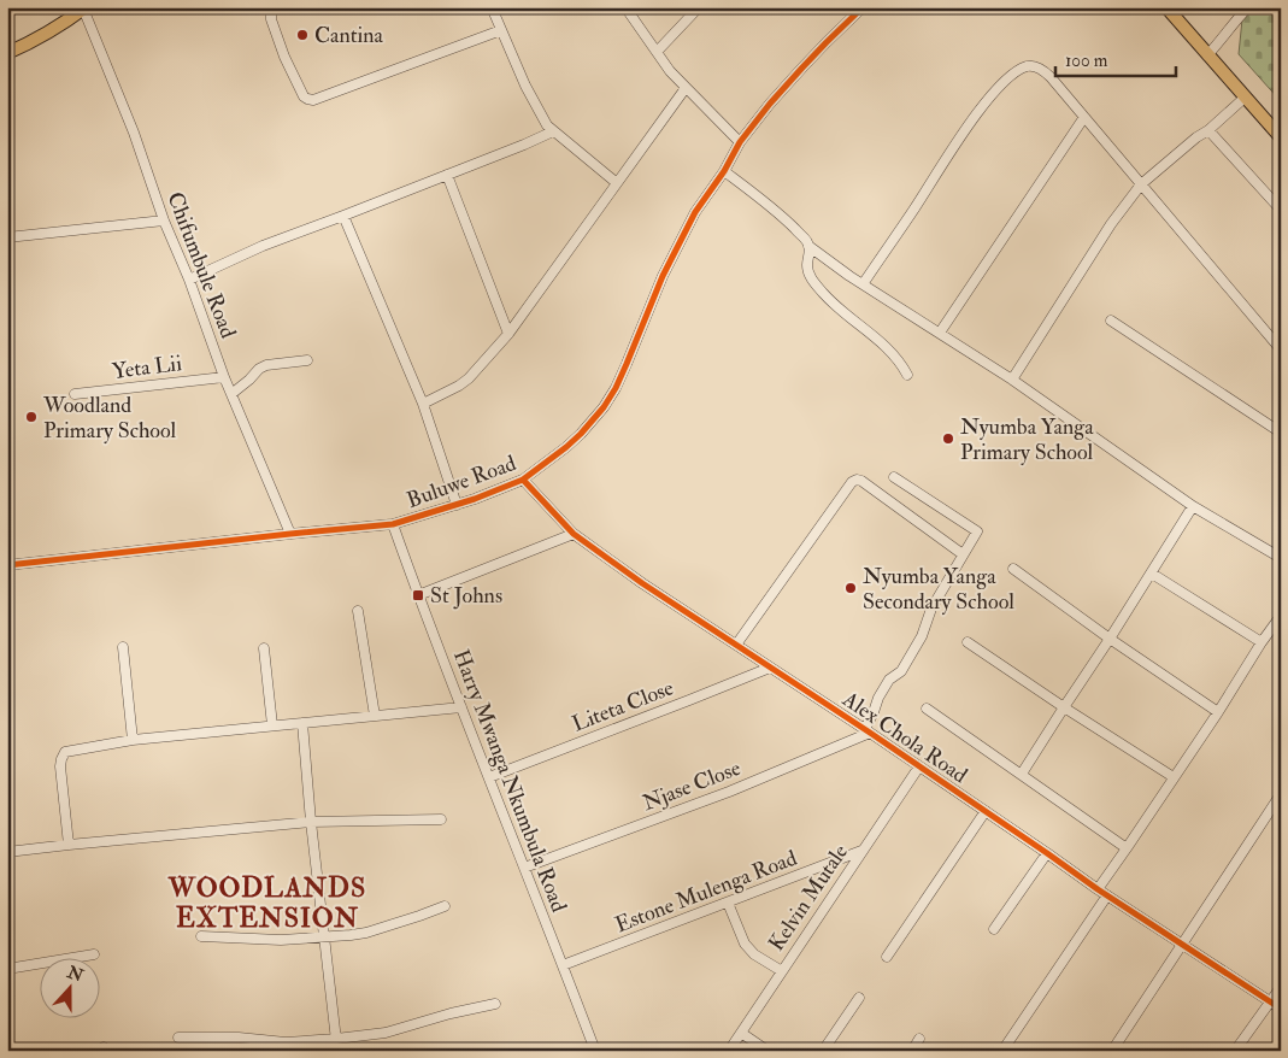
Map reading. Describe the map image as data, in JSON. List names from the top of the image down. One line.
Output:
{"streets":{"street":["Chifumbule Road","Yeta Lii","Buluwe Road","Liteta Close","Alex Chola Road","Harry Mwanga Nkumbula Road","Njase Close","Estone Mulenga Road","Kelvin Mutale"]},"crossings":[["Chifumbule Road","Yeta Lii"],["Chifumbule Road","Buluwe Road"],["Buluwe Road","Alex Chola Road"],["Buluwe Road","Harry Mwanga Nkumbula Road"],["Liteta Close","Alex Chola Road"],["Liteta Close","Harry Mwanga Nkumbula Road"],["Alex Chola Road","Njase Close"],["Alex Chola Road","Kelvin Mutale"],["Harry Mwanga Nkumbula Road","Njase Close"],["Harry Mwanga Nkumbula Road","Estone Mulenga Road"],["Estone Mulenga Road","Kelvin Mutale"]],"districts":["WOODLANDS EXTENSION"],"places":{"other":["Cantina","Woodland Primary School","Nyumba Yanga Primary School","Nyumba Yanga Secondary School"],"transit":["St Johns"]},"scale_bar":"100 m","north":"top"}
